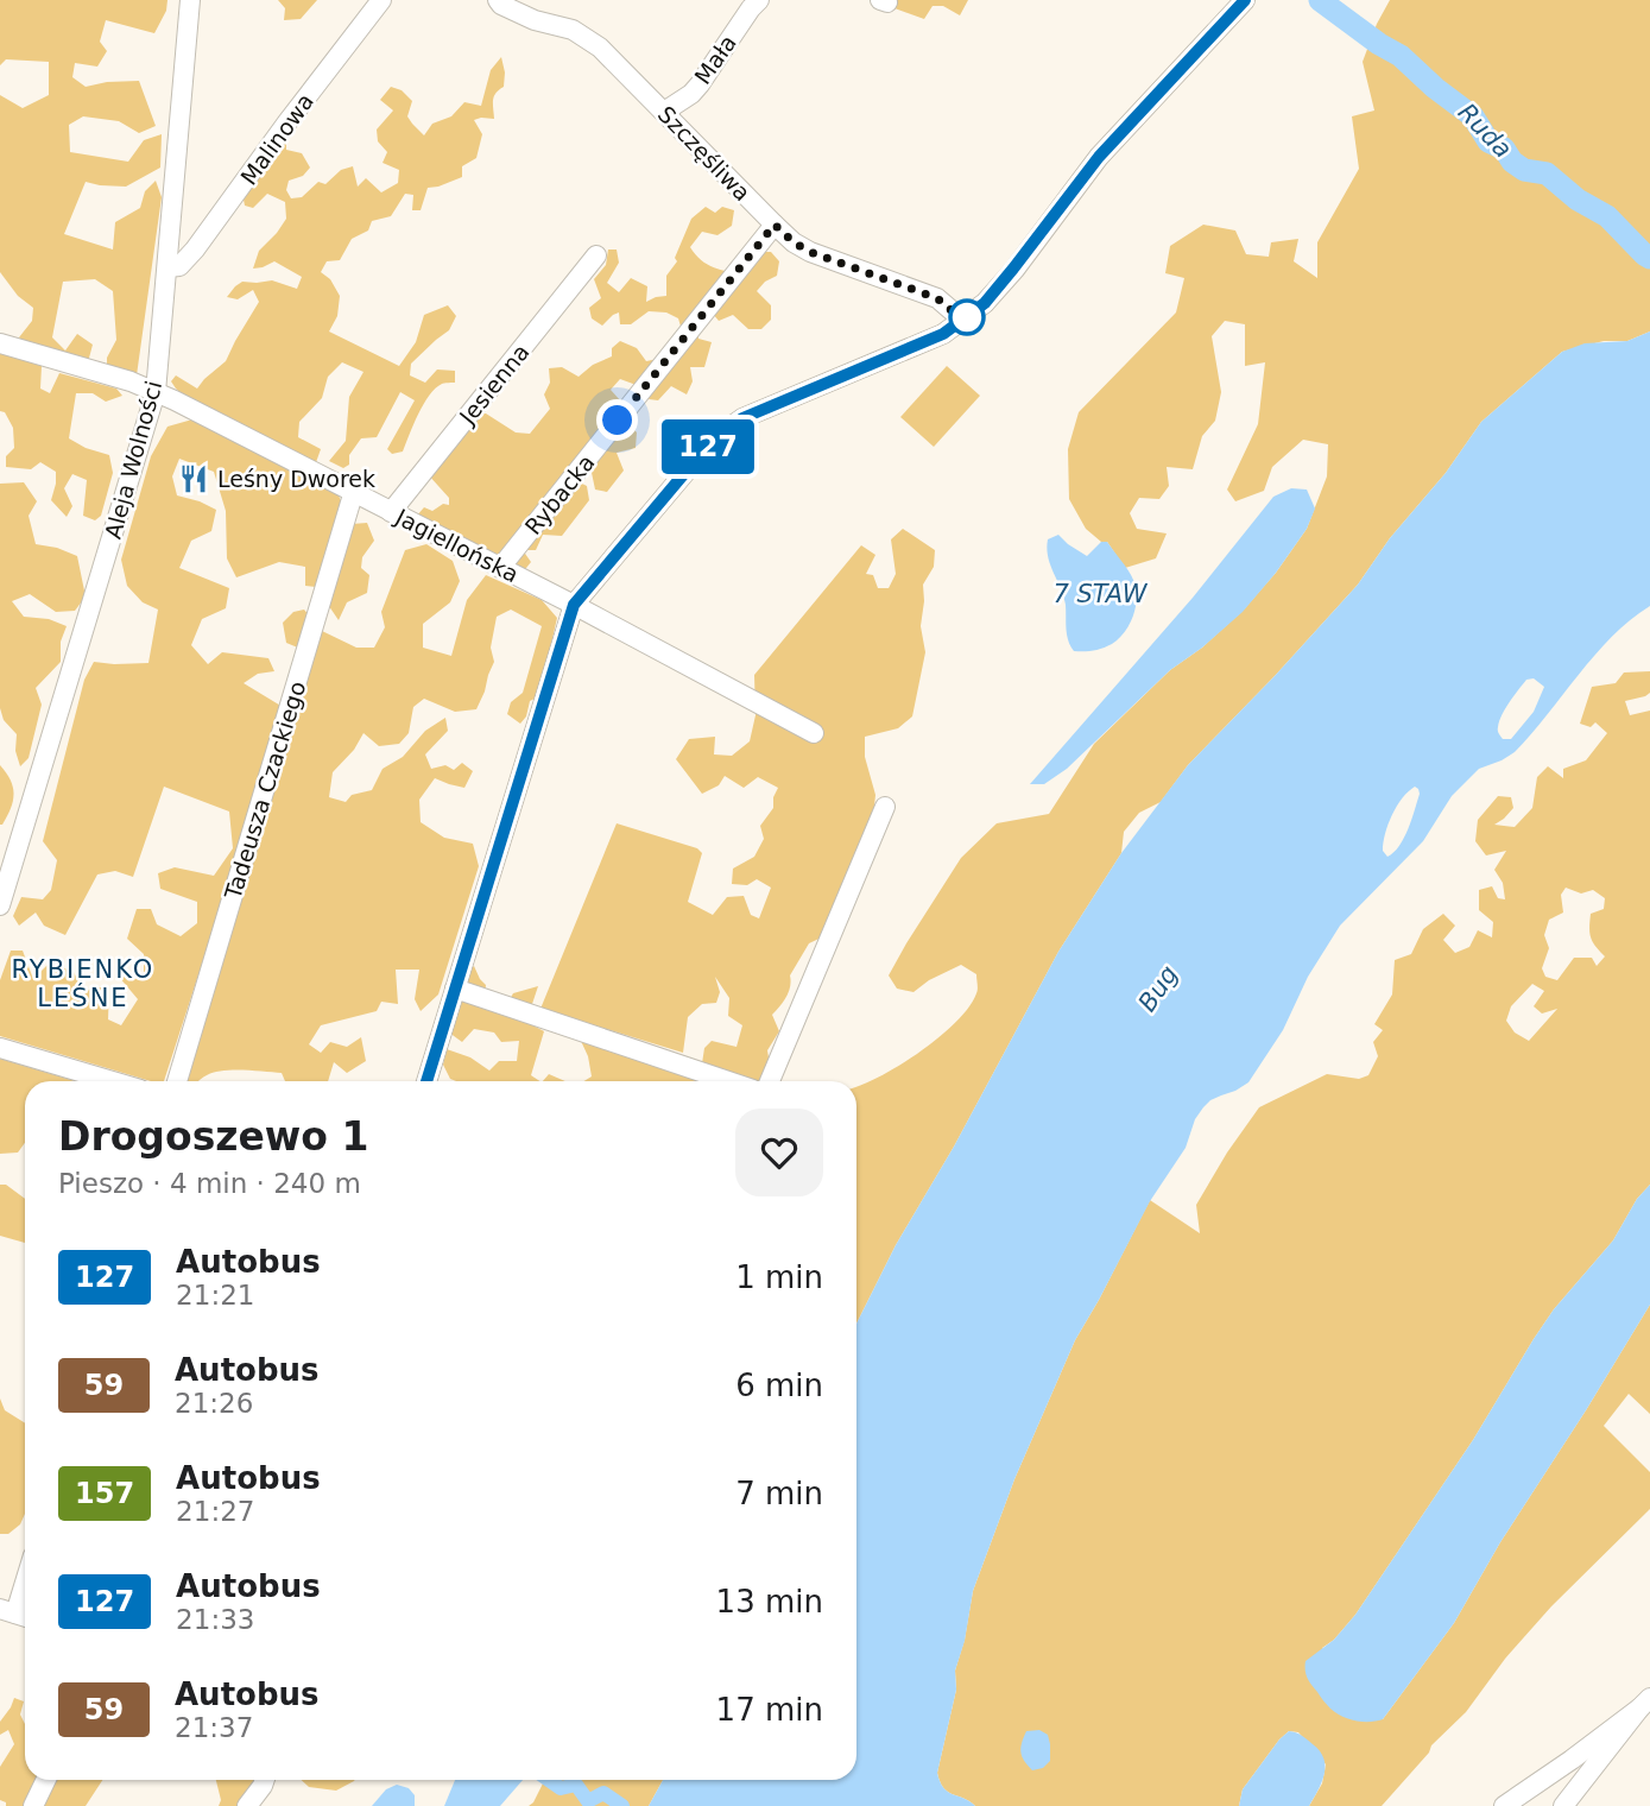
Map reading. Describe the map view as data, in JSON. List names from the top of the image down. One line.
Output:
{"streets":{"street":["Mała","Malinowa","Szczęśliwa","Jesienna","Aleja Wolności","Rybacka","Jagiellońska","Tadeusza Czackiego"]},"crossings":[["Mała","Szczęśliwa"],["Malinowa","Aleja Wolności"],["Szczęśliwa","Rybacka"],["Jesienna","Jagiellońska"],["Aleja Wolności","Jagiellońska"],["Rybacka","Jagiellońska"],["Jagiellońska","Tadeusza Czackiego"]],"districts":["RYBIENKO LEŚNE"],"water":["Ruda","7 STAW","Bug"],"places":{"restaurant":["Leśny Dworek"]},"lines":["bus line 127"],"page":{"on_map":"127","heading":["Drogoszewo 1","Pieszo · 4 min · 240 m"],"list":[{"mark":"127","name":"Autobus","note":"21:21","value":"1 min"},{"mark":"59","name":"Autobus","note":"21:26","value":"6 min"},{"mark":"157","name":"Autobus","note":"21:27","value":"7 min"},{"mark":"127","name":"Autobus","note":"21:33","value":"13 min"},{"mark":"59","name":"Autobus","note":"21:37","value":"17 min"}]}}
